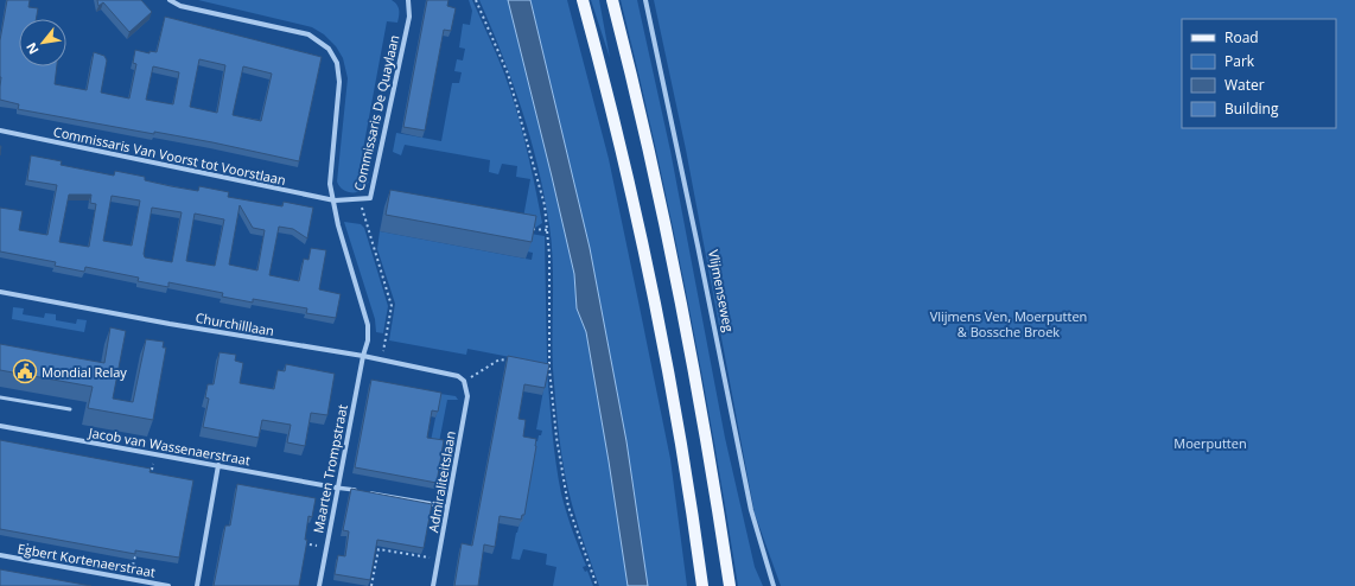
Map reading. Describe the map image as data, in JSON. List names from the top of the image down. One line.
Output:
{"streets":{"street":["Commissaris De Quaylaan","Commissaris Van Voorst tot Voorstlaan","Vlijmenseweg","Churchilllaan","Jacob van Wassenaerstraat","Maarten Trompstraat","Admiraliteitslaan","Egbert Kortenaerstraat"]},"crossings":[["Commissaris De Quaylaan","Commissaris Van Voorst tot Voorstlaan"],["Commissaris De Quaylaan","Churchilllaan"],["Commissaris De Quaylaan","Maarten Trompstraat"],["Churchilllaan","Maarten Trompstraat"],["Churchilllaan","Admiraliteitslaan"],["Jacob van Wassenaerstraat","Maarten Trompstraat"]],"parks":["Vlijmens Ven, Moerputten & Bossche Broek","Moerputten"],"places":{"public building":["Mondial Relay"]},"legend":["Road","Park","Water","Building"],"north":"bottom left"}
